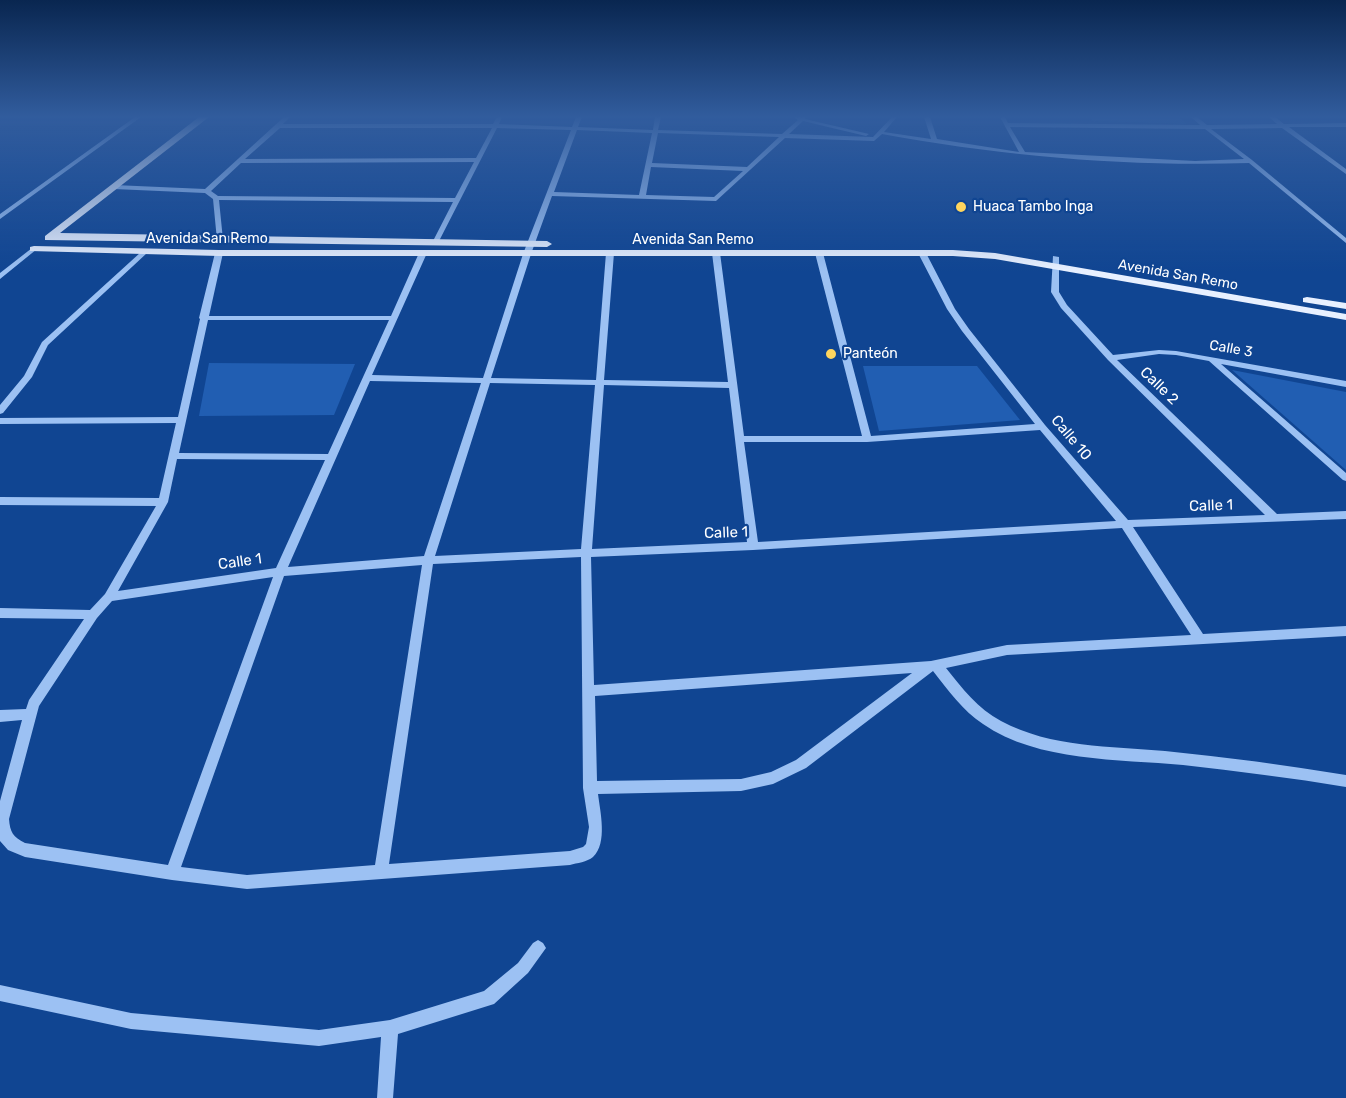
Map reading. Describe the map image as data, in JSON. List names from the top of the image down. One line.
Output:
{"streets":{"main road":["Avenida San Remo"],"street":["Calle 3","Calle 2","Calle 10","Calle 1"]},"crossings":[["Avenida San Remo","Calle 2"],["Avenida San Remo","Calle 10"],["Calle 3","Calle 2"],["Calle 2","Calle 1"],["Calle 10","Calle 1"]],"places":["Huaca Tambo Inga","Panteón"]}
